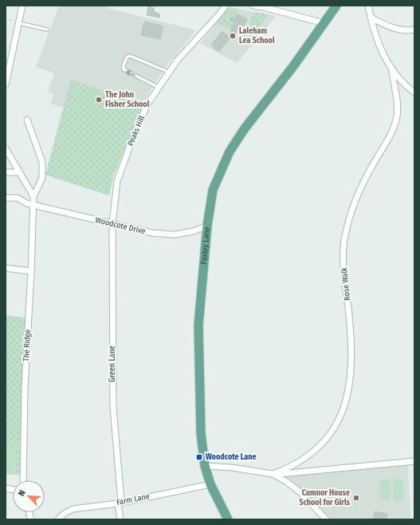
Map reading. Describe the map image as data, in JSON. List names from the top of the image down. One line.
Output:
{"streets":{"main road":["Foxley Lane"],"street":["Peaks Hill","Woodcote Drive","Rose Walk","The Ridge","Green Lane","Farm Lane"]},"crossings":[["Peaks Hill","Woodcote Drive"],["Peaks Hill","Green Lane"],["Woodcote Drive","Foxley Lane"],["Woodcote Drive","The Ridge"],["Woodcote Drive","Green Lane"],["Foxley Lane","Farm Lane"],["Green Lane","Farm Lane"]],"places":{"other":["Laleham Lea School","The John Fisher School","Cumnor House School for Girls"],"transit":["Woodcote Lane"]},"north":"top left"}
